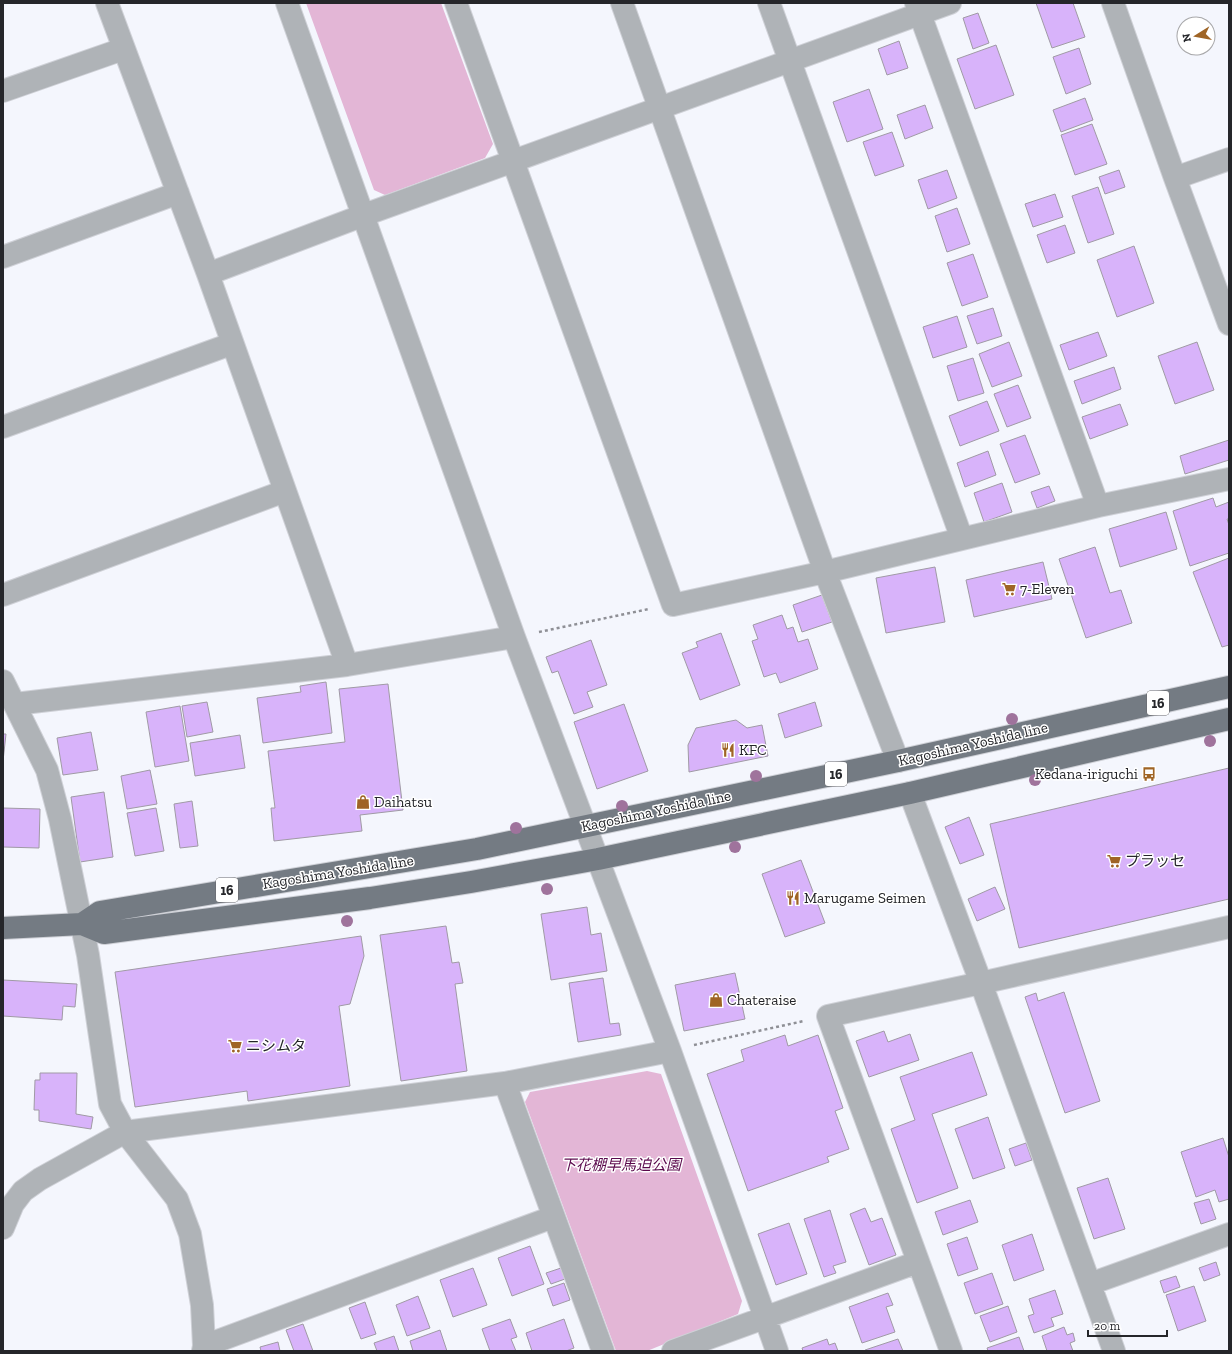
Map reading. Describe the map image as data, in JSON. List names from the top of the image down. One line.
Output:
{"streets":{"main road":["16","Kagoshima Yoshida line"]},"parks":["下花棚早馬迫公園"],"places":{"supermarket":["7-Eleven","プラッセ","ニシムタ"],"restaurant":["KFC","Marugame Seimen"],"bus stop":["Kedana-iriguchi"],"shop":["Daihatsu","Chateraise"]},"scale_bar":"20 m","north":"left"}
